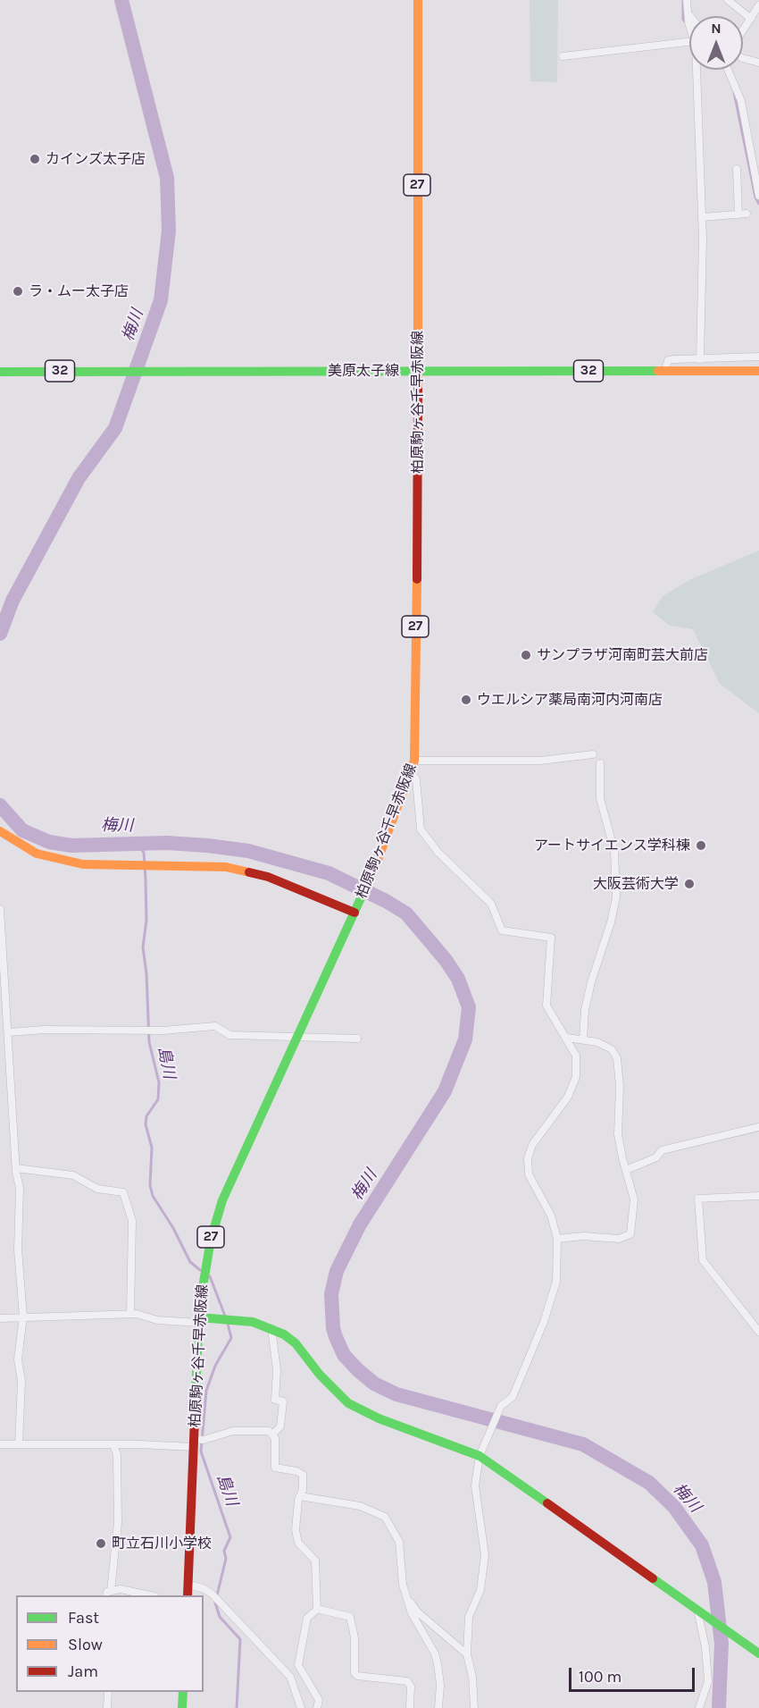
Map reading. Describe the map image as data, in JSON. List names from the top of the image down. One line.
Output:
{"streets":{"main road":["27","32","美原太子線","柏原駒ヶ谷千早赤阪線"]},"crossings":[["美原太子線","柏原駒ヶ谷千早赤阪線"]],"water":["梅川","島川"],"places":["カインズ太子店","ラ・ムー太子店","サンプラザ河南町芸大前店","ウエルシア薬局南河内河南店","アートサイエンス学科棟","大阪芸術大学","町立石川小学校"],"legend":["Fast","Slow","Jam"],"scale_bar":"100 m","north":"top"}
